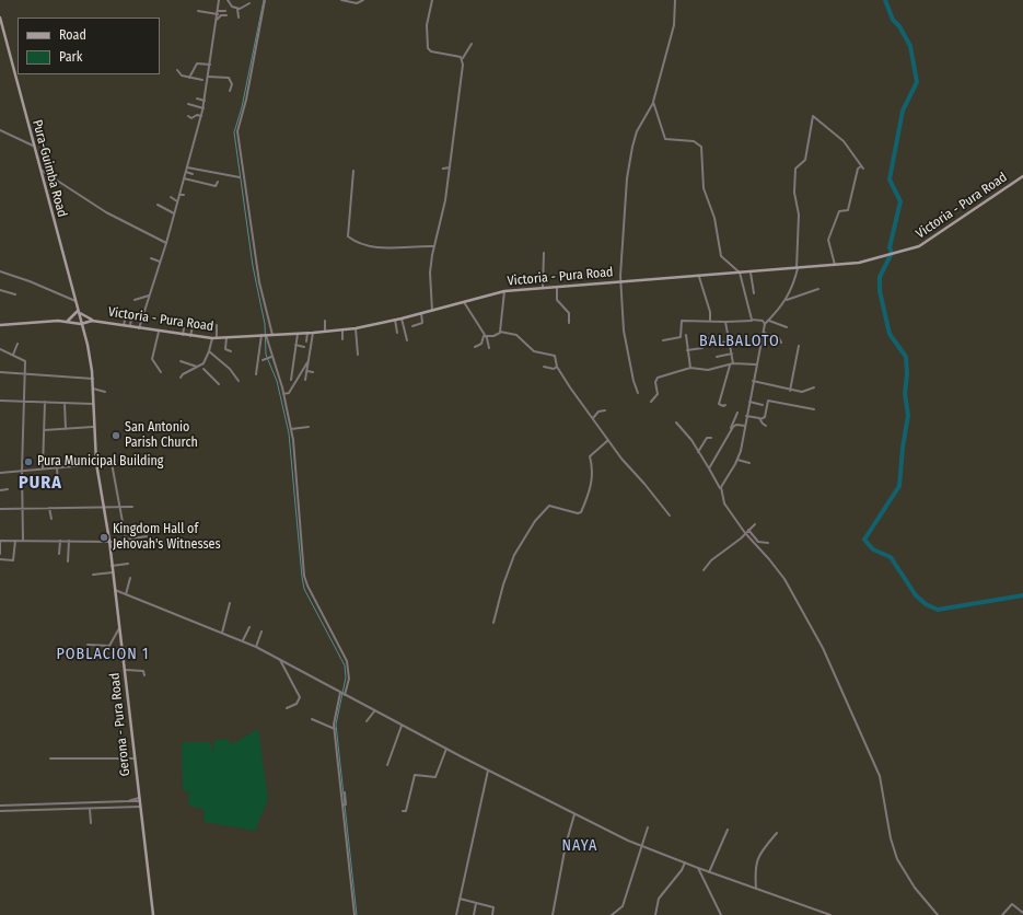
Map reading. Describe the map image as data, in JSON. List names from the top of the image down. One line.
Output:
{"streets":{"main road":["Pura-Guimba Road","Victoria - Pura Road","Gerona - Pura Road"]},"crossings":[["Pura-Guimba Road","Victoria - Pura Road"],["Pura-Guimba Road","Gerona - Pura Road"],["Victoria - Pura Road","Gerona - Pura Road"]],"districts":["BALBALOTO","PURA","POBLACION 1","NAYA"],"places":["San Antonio Parish Church","Pura Municipal Building","Kingdom Hall of Jehovah's Witnesses"],"legend":["Road","Park"]}
